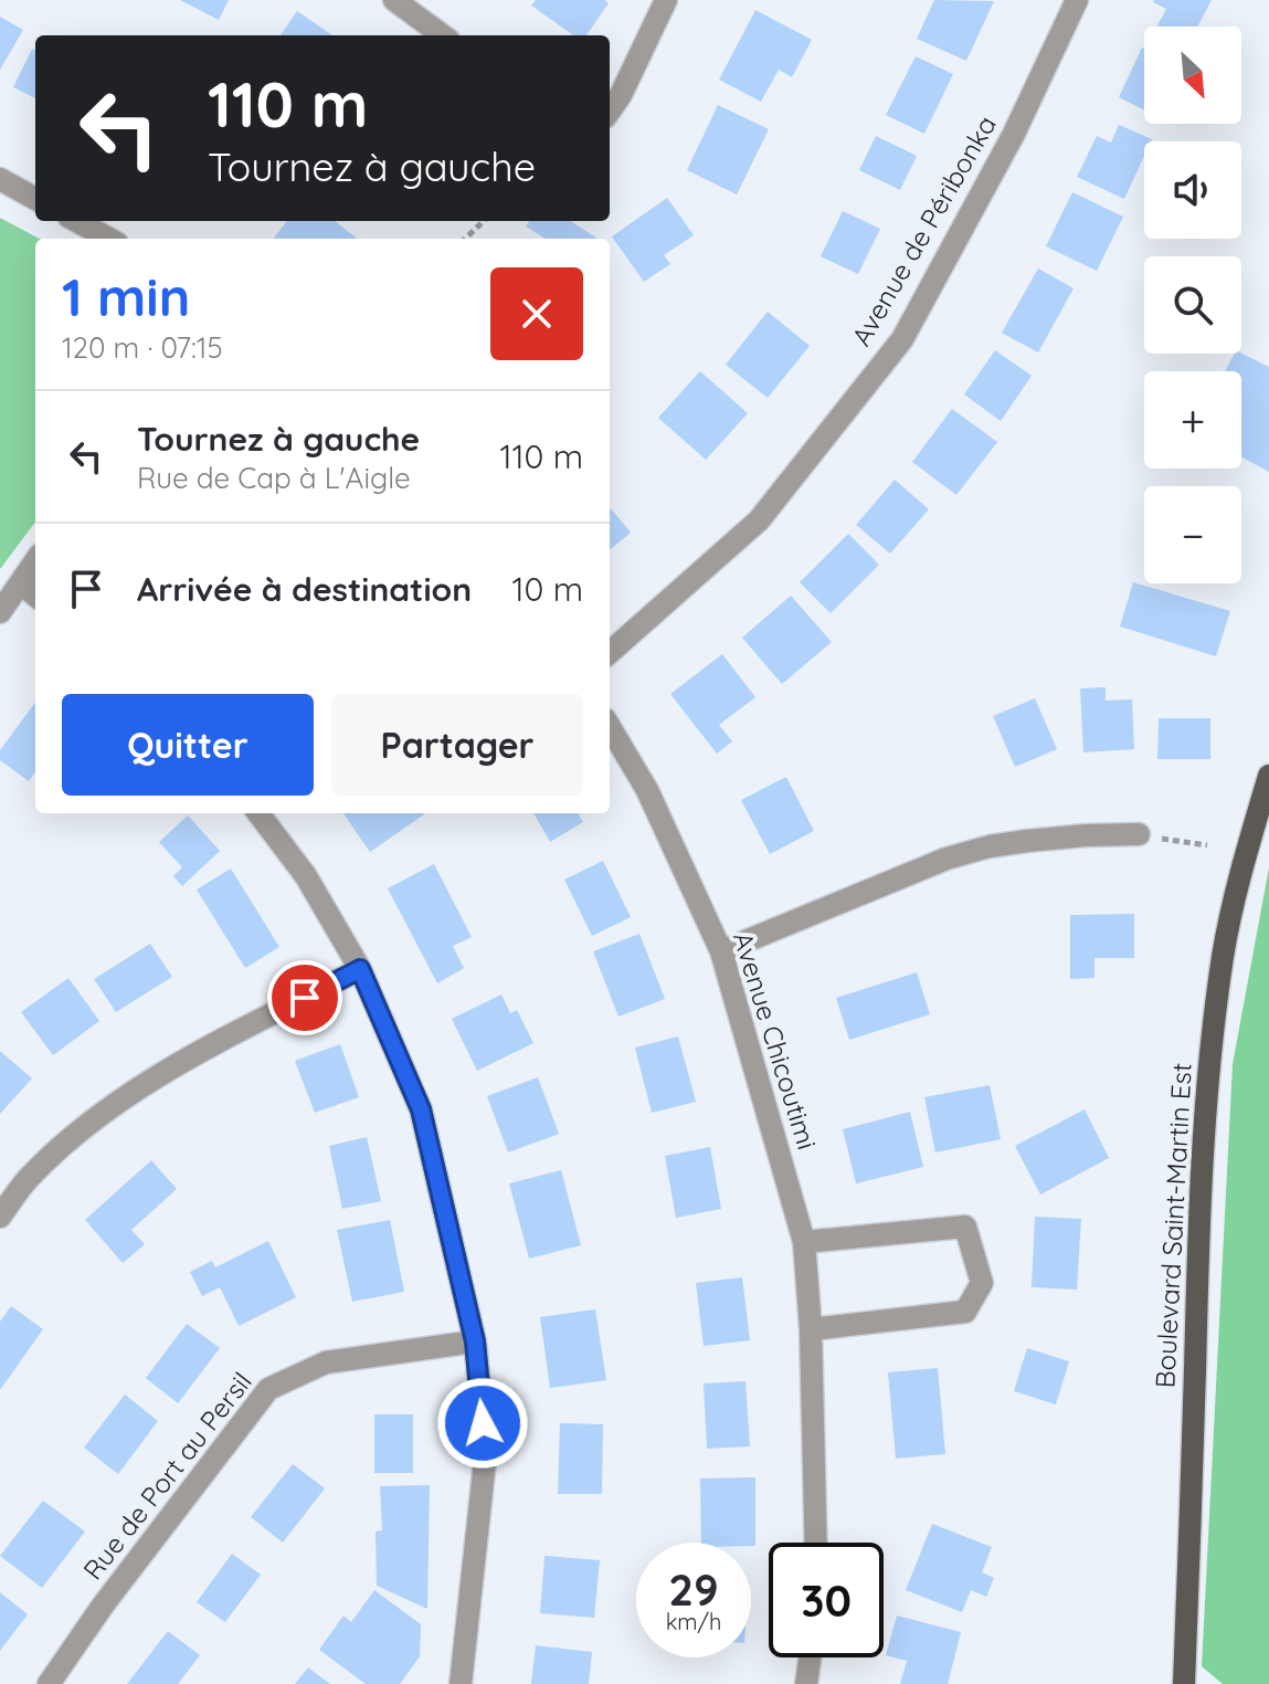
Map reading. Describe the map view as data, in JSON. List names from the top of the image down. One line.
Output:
{"streets":{"main road":["Boulevard Saint-Martin Est"],"street":["Avenue de Péribonka","Avenue Chicoutimi","Rue de Port au Persil"]},"north":"bottom right","page":{"map_buttons":["+","−"],"turn":["110 m","Tournez à gauche"],"heading":["1 min","120 m · 07:15"],"list":[{"name":"Tournez à gauche","note":"Rue de Cap à L'Aigle","value":"110 m"},{"name":"Arrivée à destination","value":"10 m"}],"buttons":["Quitter","Partager"],"speed":"29 km/h","limit":"30"}}
